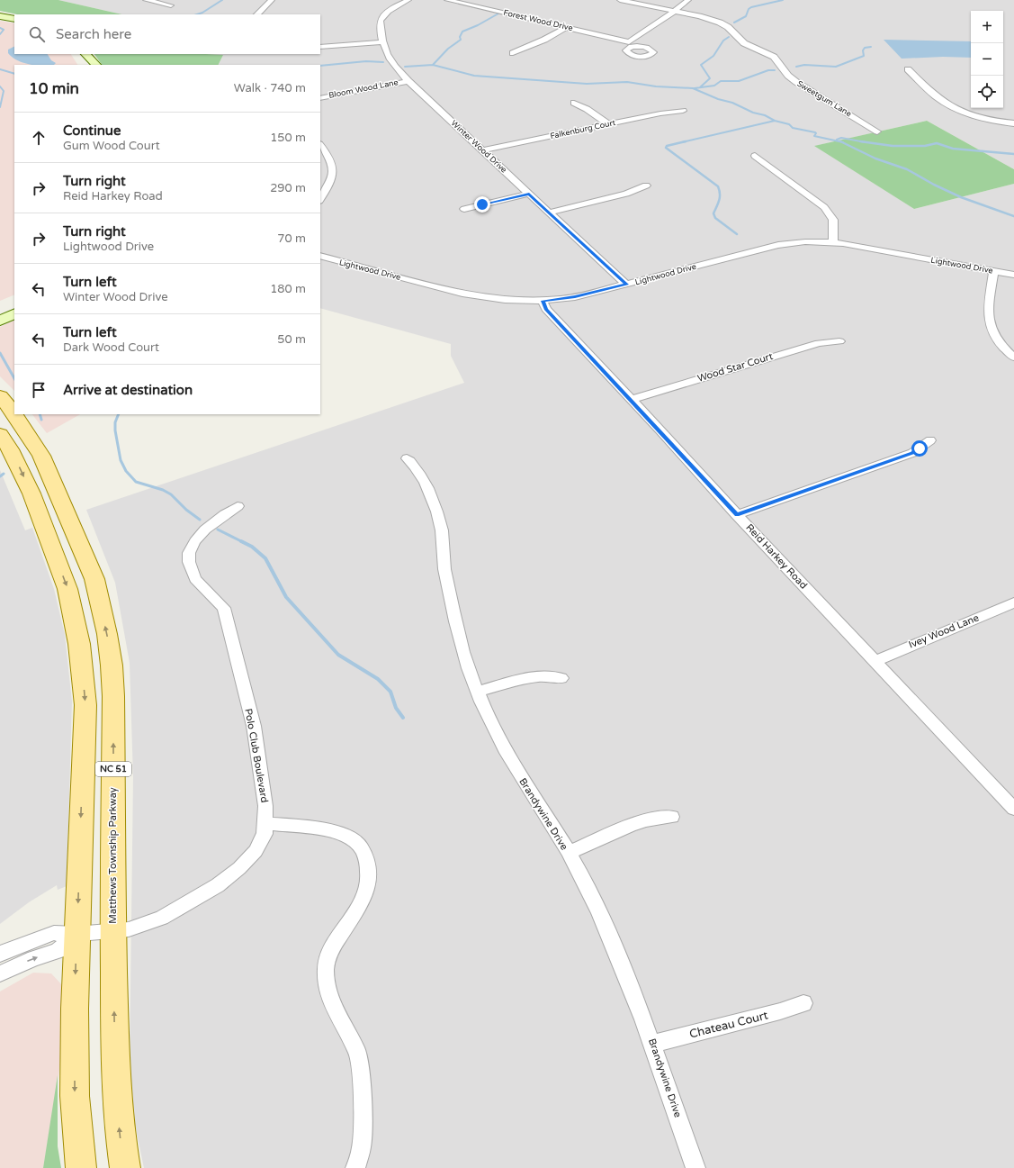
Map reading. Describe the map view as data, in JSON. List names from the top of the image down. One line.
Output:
{"streets":{"main road":["NC 51","Matthews Township Parkway"],"street":["Forest Wood Drive","Bloom Wood Lane","Sweetgum Lane","Falkenburg Court","Winter Wood Drive","Lightwood Drive","Wood Star Court","Reid Harkey Road","Ivey Wood Lane","Polo Club Boulevard","Brandywine Drive","Chateau Court"]},"crossings":[["Forest Wood Drive","Sweetgum Lane"],["Bloom Wood Lane","Winter Wood Drive"],["Falkenburg Court","Winter Wood Drive"],["Winter Wood Drive","Lightwood Drive"],["Lightwood Drive","Reid Harkey Road"],["Wood Star Court","Reid Harkey Road"],["Reid Harkey Road","Ivey Wood Lane"],["Polo Club Boulevard","NC 51"],["Polo Club Boulevard","Matthews Township Parkway"],["Brandywine Drive","Chateau Court"]],"page":{"map_buttons":["+","−"],"search":"Search here","heading":["10 min","Walk · 740 m"],"list":[["Continue","Gum Wood Court","150 m"],["Turn right","Reid Harkey Road","290 m"],["Turn right","Lightwood Drive","70 m"],["Turn left","Winter Wood Drive","180 m"],["Turn left","Dark Wood Court","50 m"],"Arrive at destination"]}}
